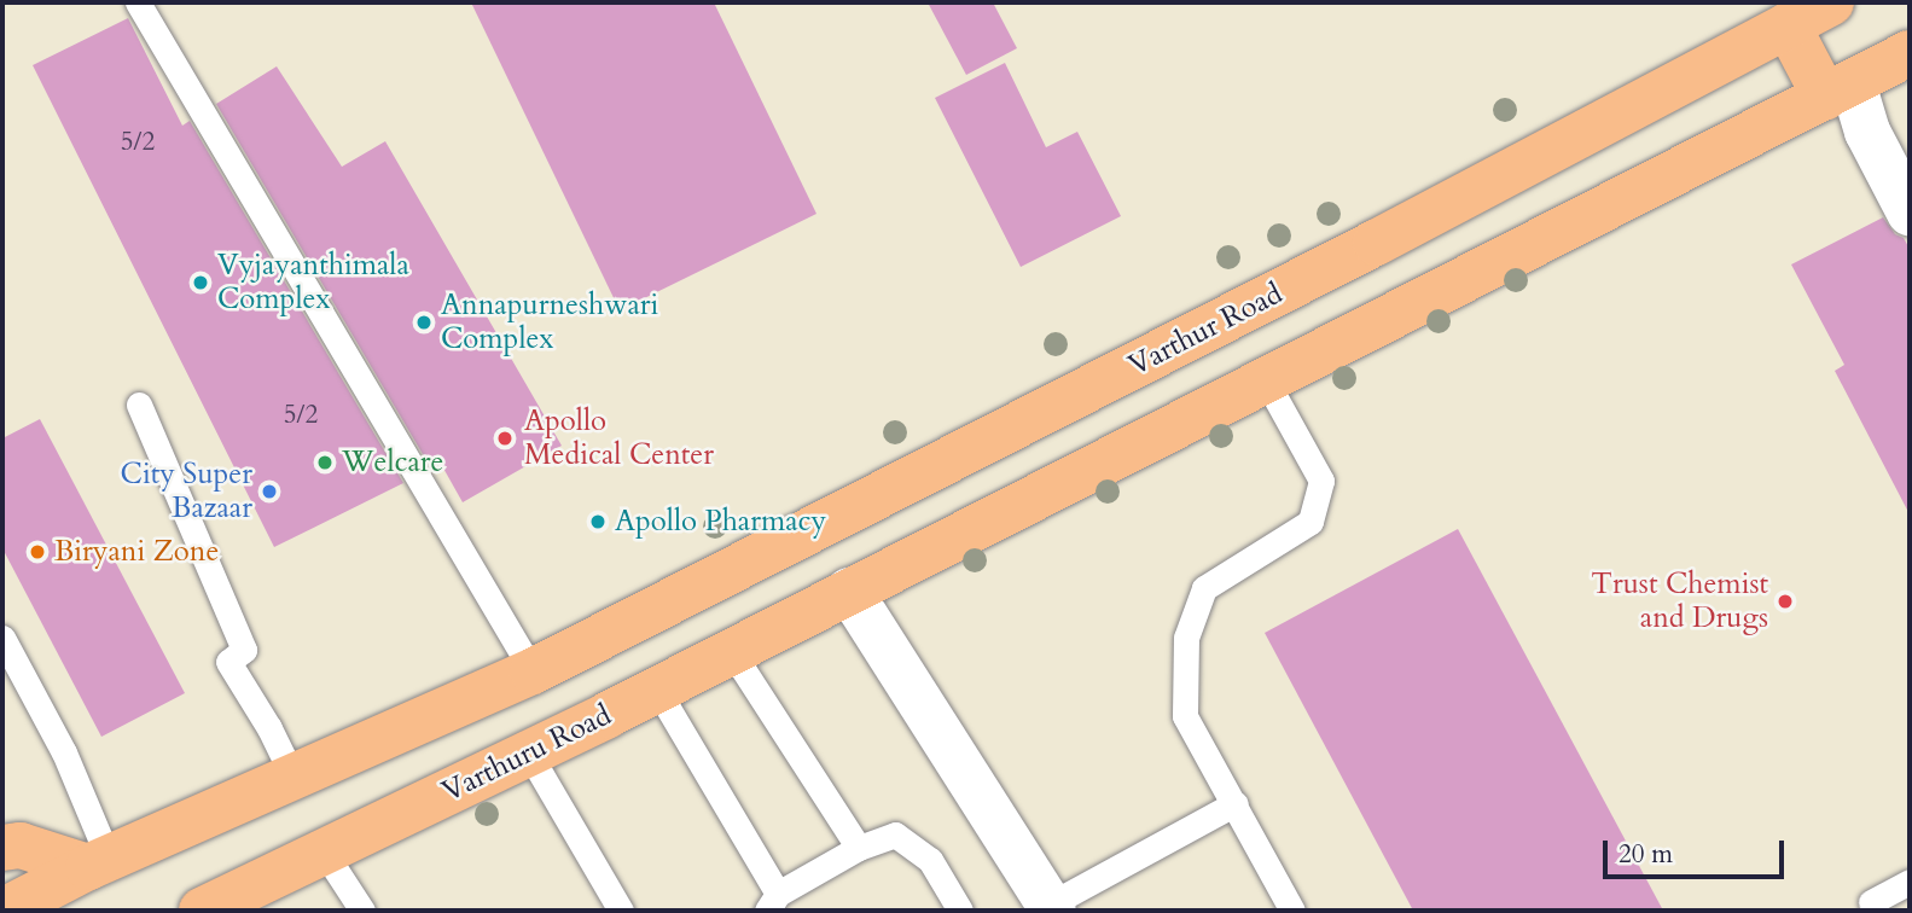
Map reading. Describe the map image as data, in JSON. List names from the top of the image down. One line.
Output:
{"streets":{"main road":["Varthur Road","Varthuru Road"]},"places":["Vyjayanthimala Complex","Annapurneshwari Complex","Apollo Medical Center","Welcare","City Super Bazaar","Apollo Pharmacy","Biryani Zone","Trust Chemist and Drugs"],"house_numbers":["5/2","5/2"],"scale_bar":"20 m"}
